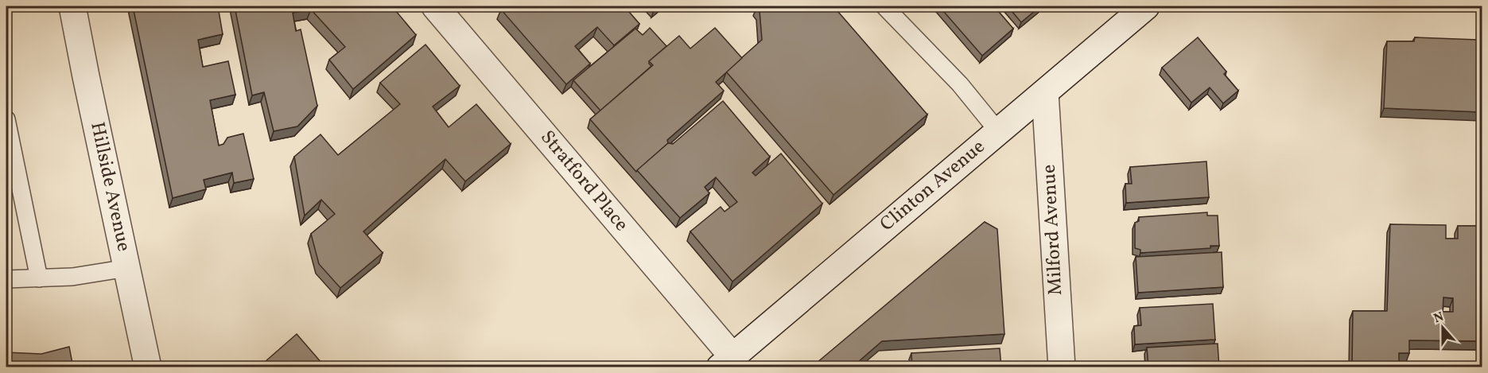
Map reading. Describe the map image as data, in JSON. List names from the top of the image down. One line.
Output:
{"streets":{"street":["Stratford Place","Clinton Avenue","Hillside Avenue","Milford Avenue"]},"crossings":[["Stratford Place","Clinton Avenue"],["Clinton Avenue","Milford Avenue"]],"north":"top"}
